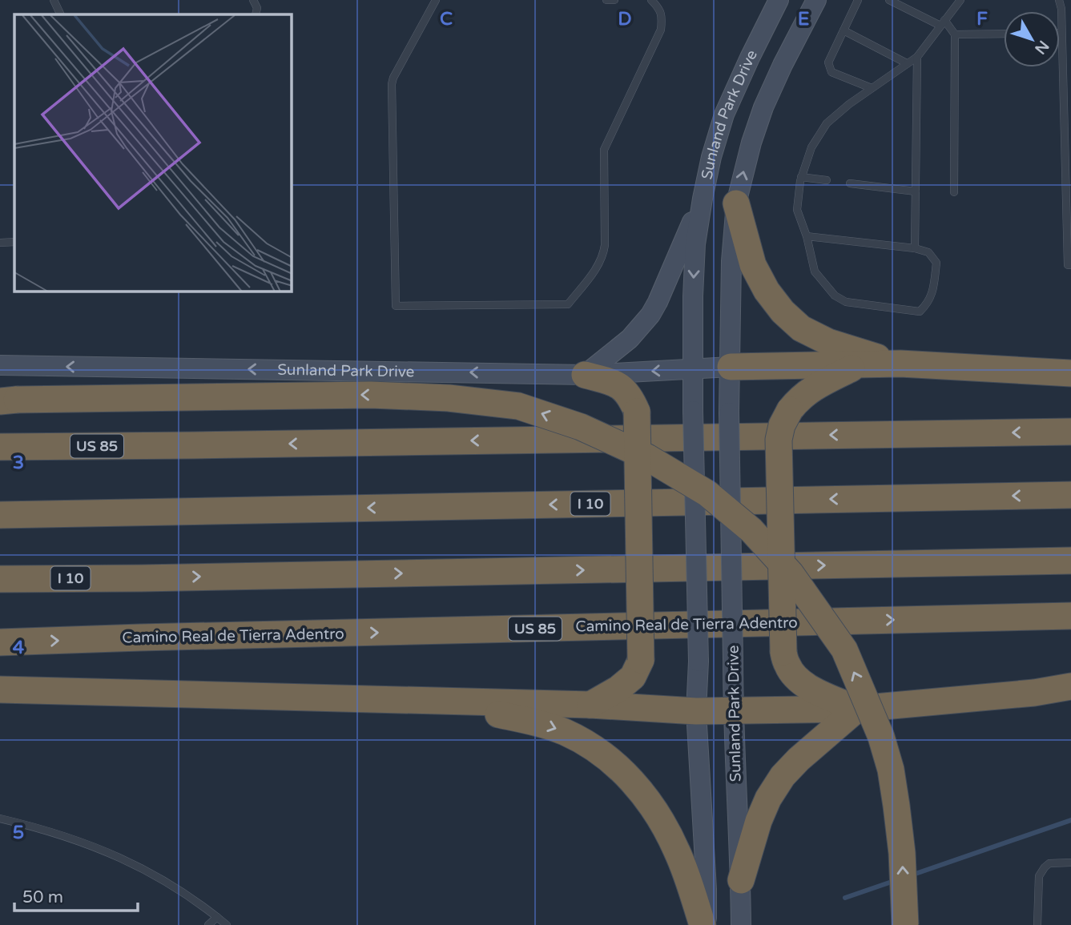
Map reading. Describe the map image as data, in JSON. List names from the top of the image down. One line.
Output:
{"streets":{"highway":["US 85","I 10","Camino Real de Tierra Adentro"],"main road":["Sunland Park Drive"]},"scale_bar":"50 m","north":"bottom right","grid":{"columns":["C","D","E","F"],"rows":["3","4","5"]}}
